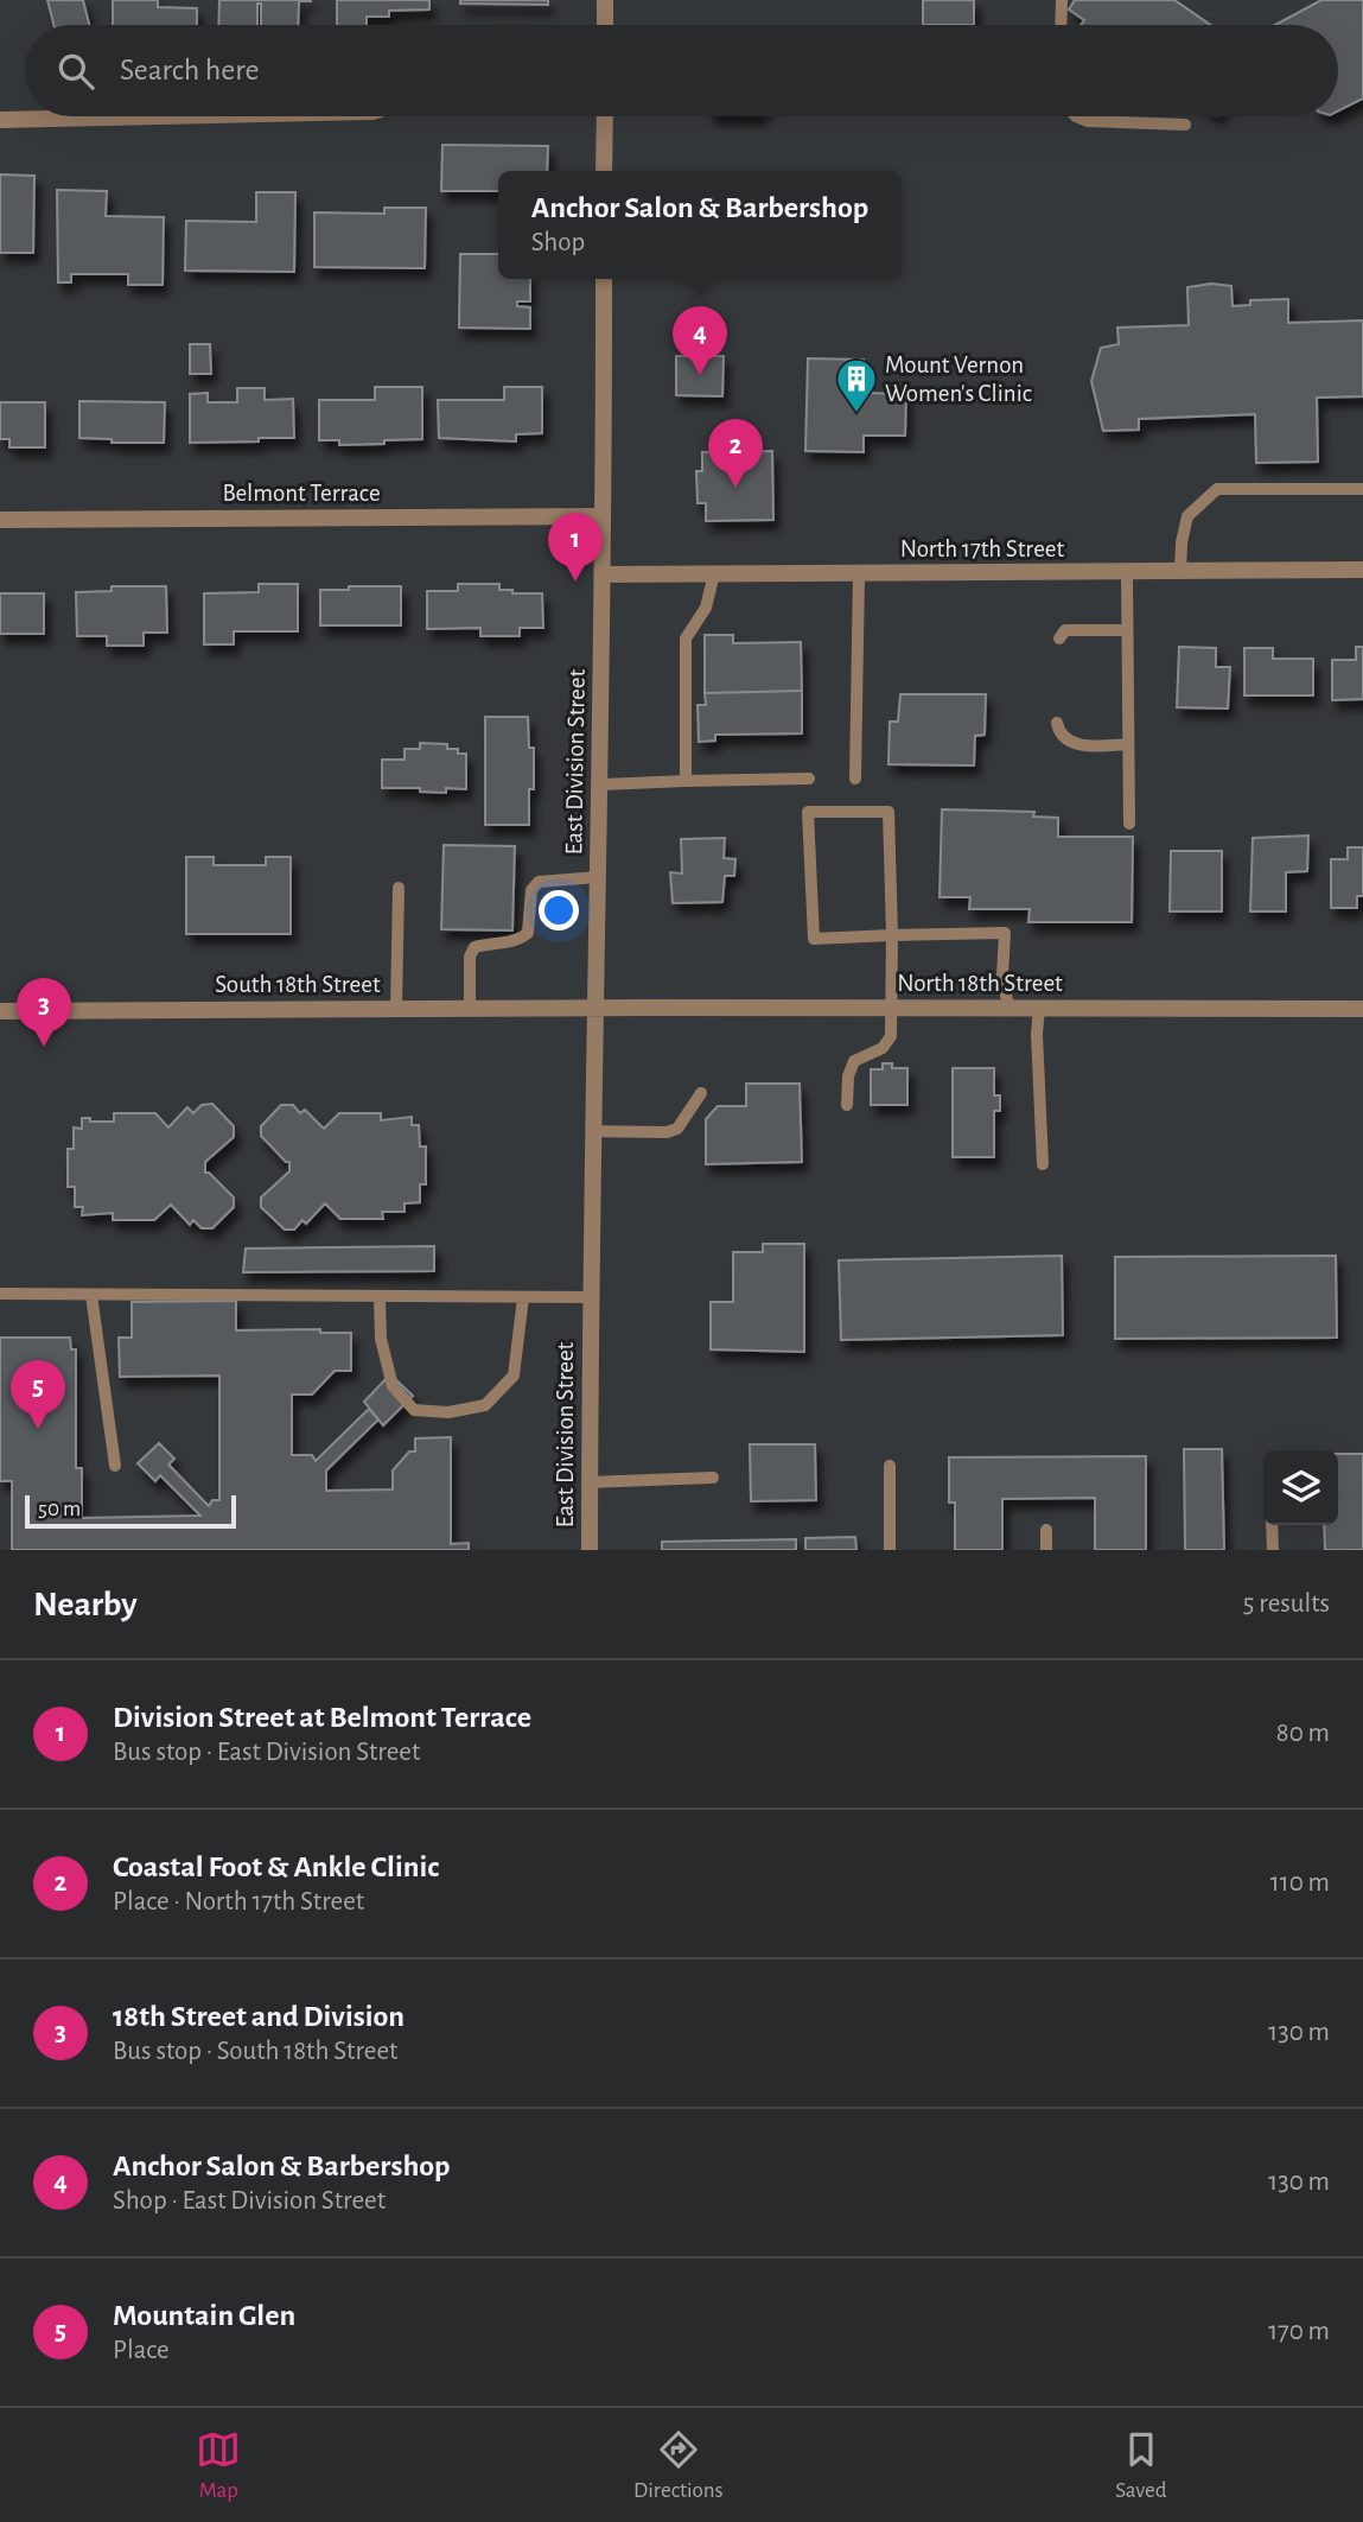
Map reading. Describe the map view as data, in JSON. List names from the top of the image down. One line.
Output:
{"streets":{"street":["Belmont Terrace","North 17th Street","East Division Street","North 18th Street","South 18th Street"]},"crossings":[["Belmont Terrace","East Division Street"],["North 17th Street","East Division Street"],["East Division Street","North 18th Street"],["East Division Street","South 18th Street"],["North 18th Street","South 18th Street"]],"places":{"building":["Mount Vernon Women's Clinic"]},"scale_bar":"50 m","page":{"search":"Search here","popup":["Anchor Salon & Barbershop","Shop"],"pins":["4","2","1","3","5"],"scale":"50 m","heading":["Nearby","5 results"],"list":[{"mark":"1","name":"Division Street at Belmont Terrace","note":"Bus stop · East Division Street","value":"80 m"},{"mark":"2","name":"Coastal Foot & Ankle Clinic","note":"Place · North 17th Street","value":"110 m"},{"mark":"3","name":"18th Street and Division","note":"Bus stop · South 18th Street","value":"130 m"},{"mark":"4","name":"Anchor Salon & Barbershop","note":"Shop · East Division Street","value":"130 m"},{"mark":"5","name":"Mountain Glen","note":"Place","value":"170 m"}],"nav":["Map","Directions","Saved"]}}
